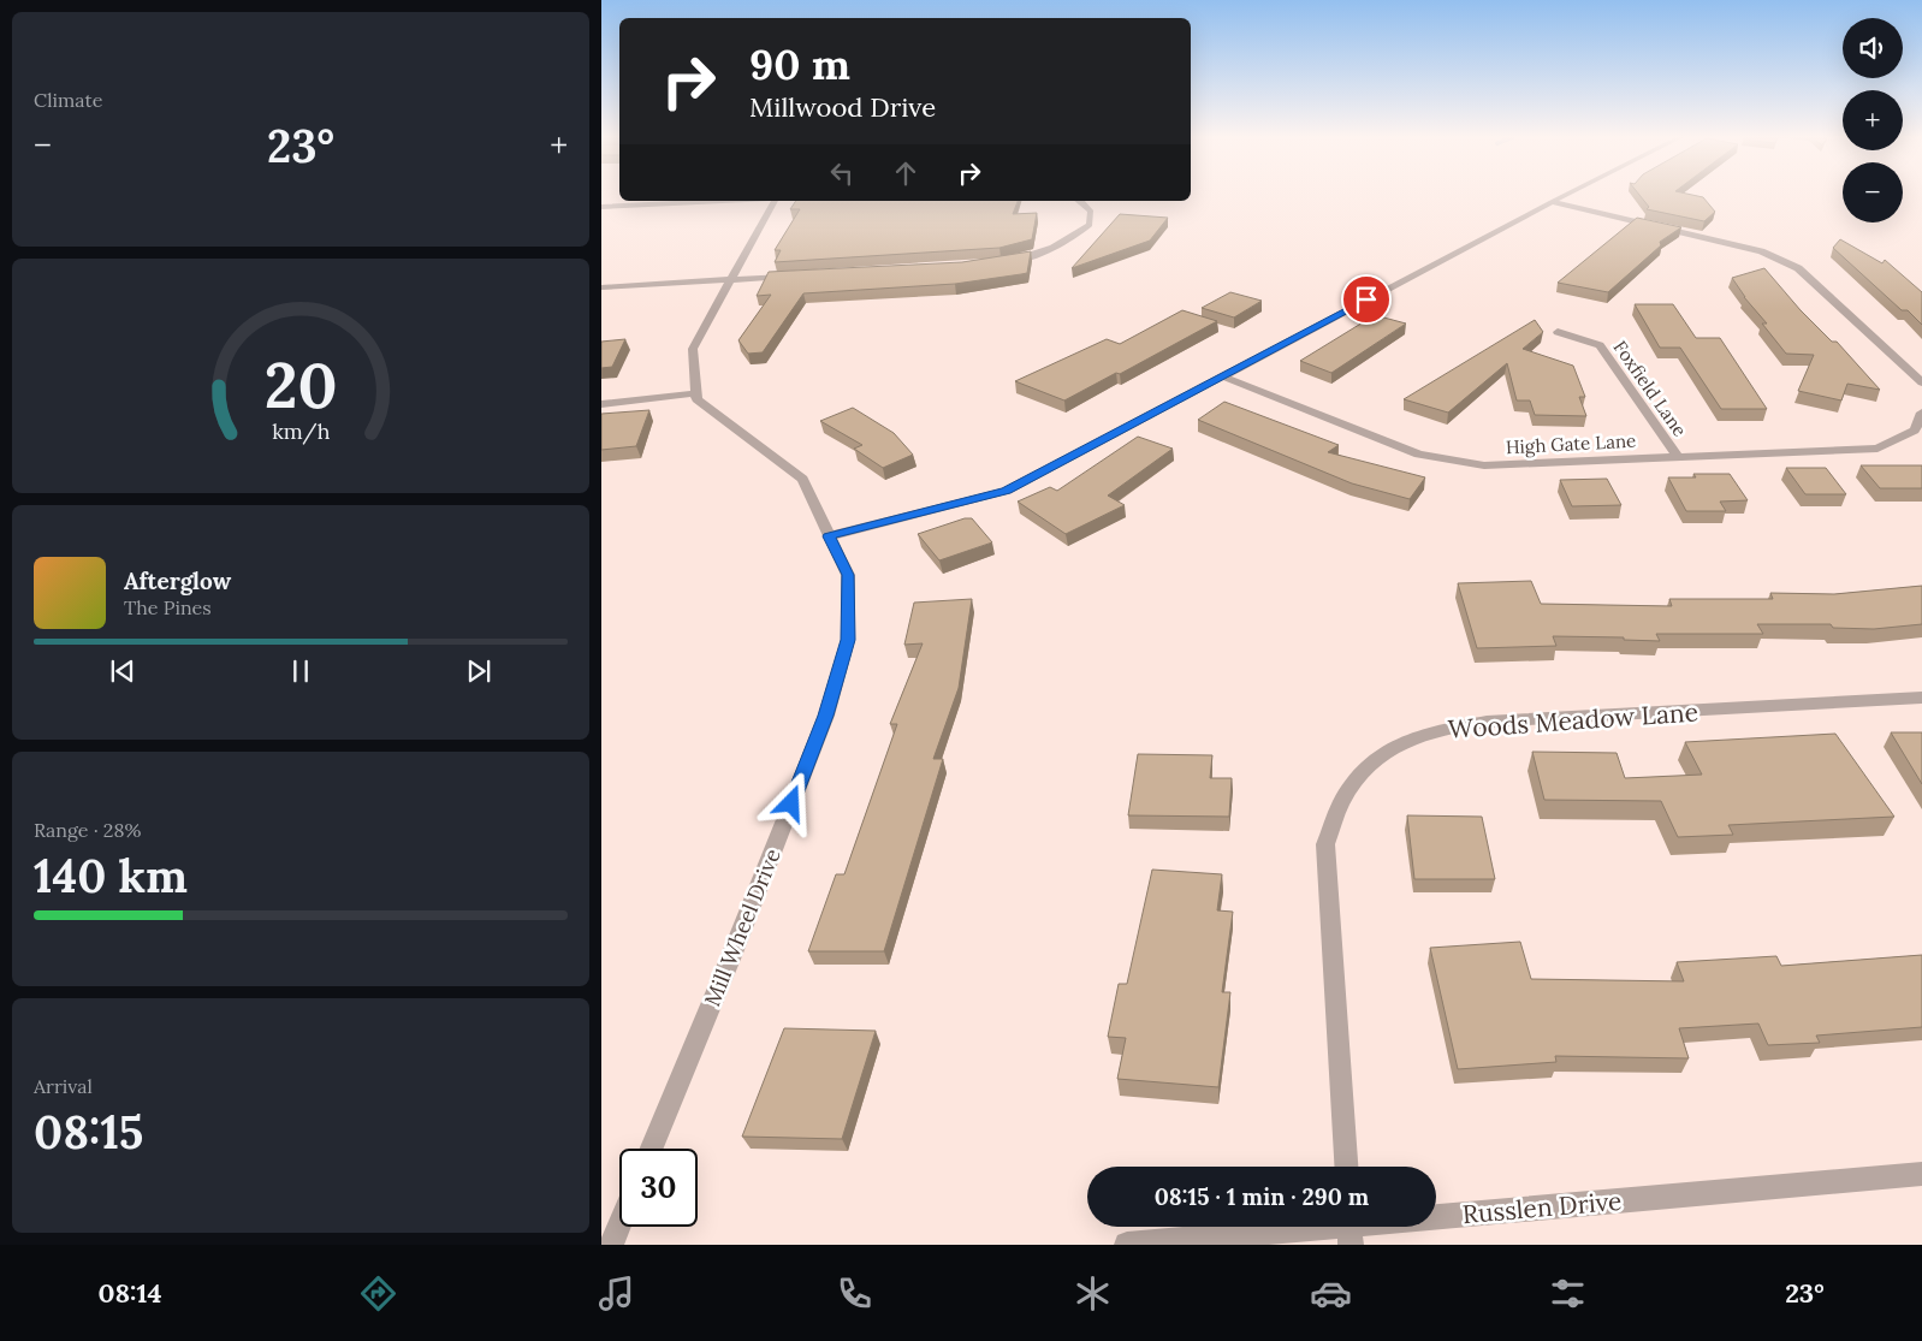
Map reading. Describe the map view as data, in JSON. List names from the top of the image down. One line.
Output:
{"streets":{"street":["Foxfield Lane","High Gate Lane","Woods Meadow Lane","Mill Wheel Drive","Russlen Drive"]},"crossings":[["Foxfield Lane","High Gate Lane"]],"page":{"tile":["Climate",["Range · 28%","140 km"],["Arrival","08:15"]],"map_buttons":["+","−"],"turn":["90 m","Millwood Drive"],"heat":["−","23°","+"],"song":["Afterglow","The Pines"],"limit":"30","trip":"08:15 · 1 min · 290 m","tabs":["08:14","23°"],"gauge":["20","km/h"]}}
